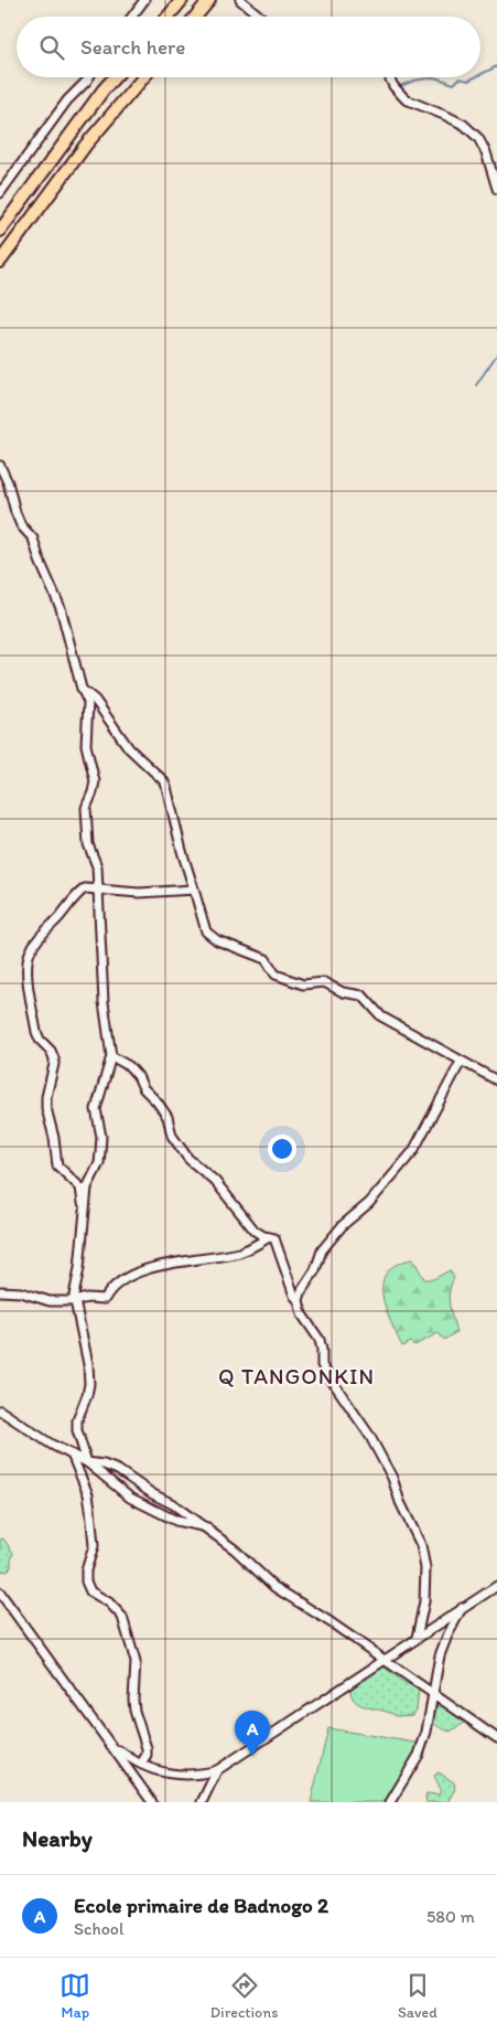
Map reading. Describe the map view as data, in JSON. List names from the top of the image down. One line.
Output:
{"districts":["Q TANGONKIN"],"page":{"search":"Search here","pins":"A","heading":"Nearby","list":[{"mark":"A","name":"Ecole primaire de Badnogo 2","note":"School","value":"580 m"}],"nav":["Map","Directions","Saved"]}}
